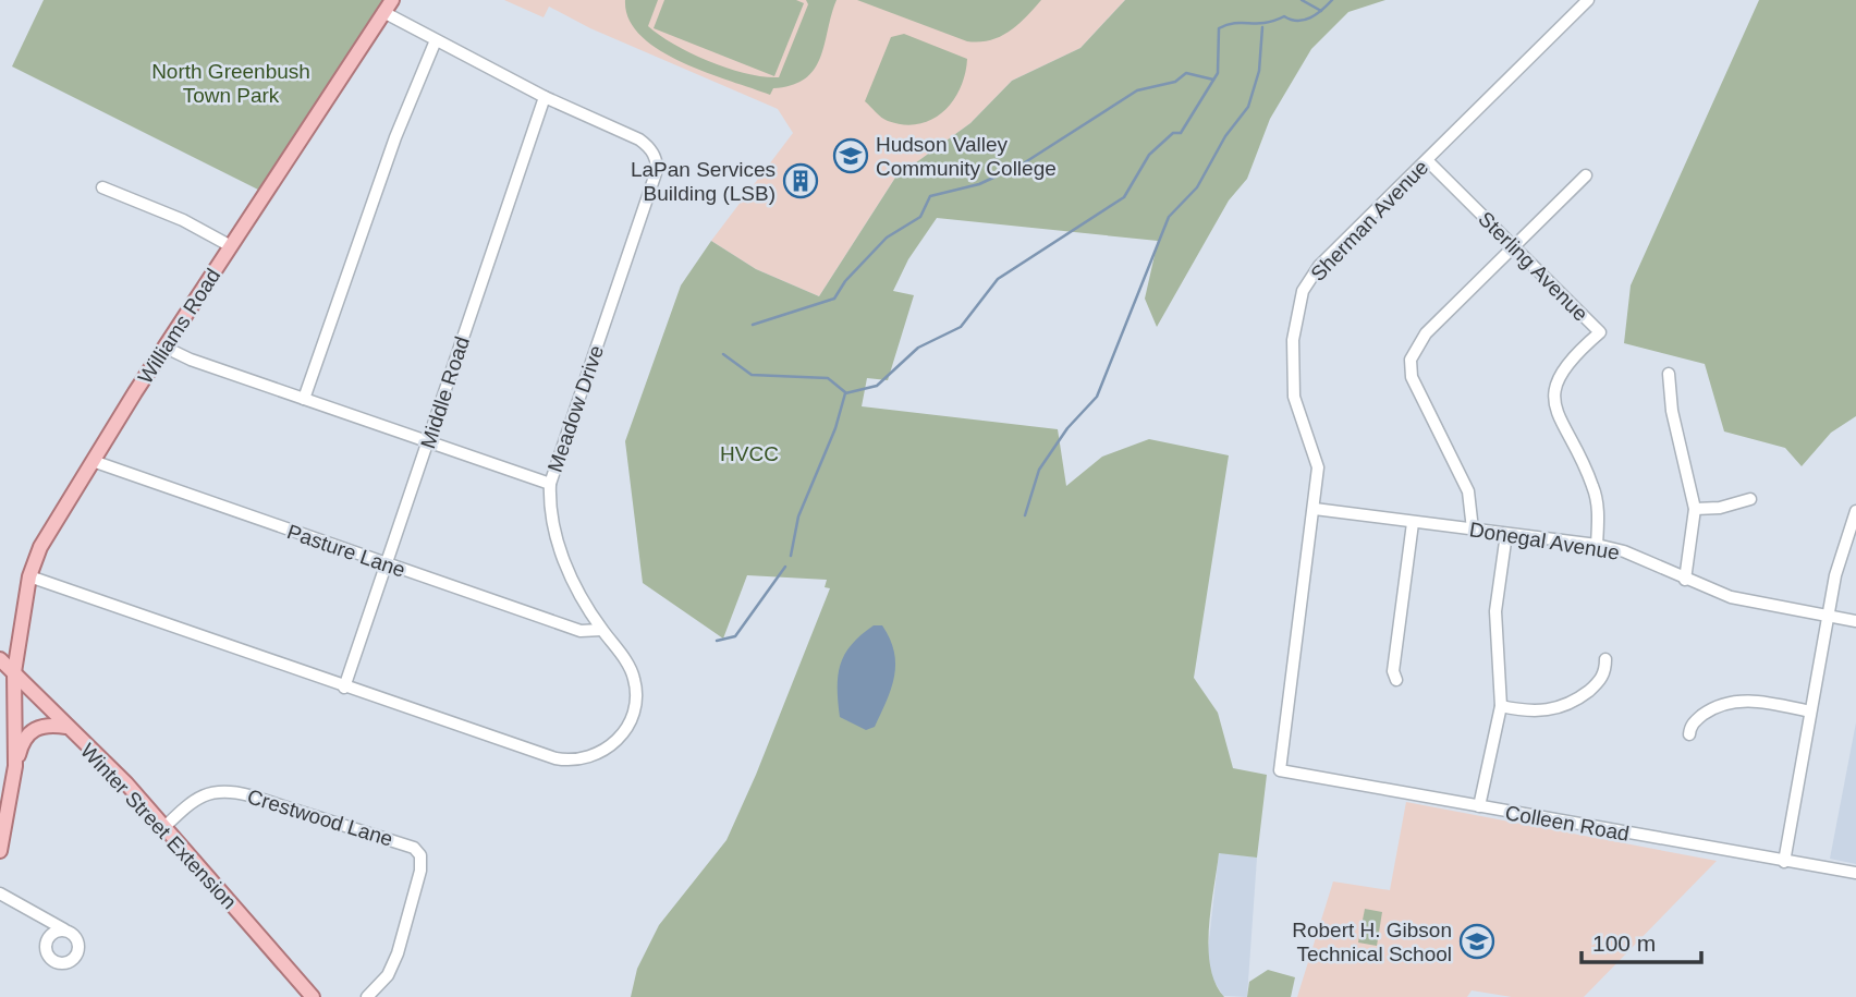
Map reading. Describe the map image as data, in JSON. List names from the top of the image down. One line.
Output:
{"streets":{"main road":["Williams Road","Winter Street Extension"],"street":["Sherman Avenue","Sterling Avenue","Middle Road","Meadow Drive","Donegal Avenue","Pasture Lane","Crestwood Lane","Colleen Road"]},"crossings":[["Sherman Avenue","Sterling Avenue"],["Sherman Avenue","Donegal Avenue"],["Sherman Avenue","Colleen Road"],["Sterling Avenue","Donegal Avenue"],["Williams Road","Meadow Drive"],["Williams Road","Pasture Lane"],["Williams Road","Winter Street Extension"],["Middle Road","Meadow Drive"],["Middle Road","Pasture Lane"],["Meadow Drive","Pasture Lane"],["Crestwood Lane","Winter Street Extension"]],"parks":["North Greenbush Town Park","HVCC"],"places":{"school or university":["Hudson Valley Community College","Robert H. Gibson Technical School"],"building":["LaPan Services Building (LSB)"]},"scale_bar":"100 m"}
